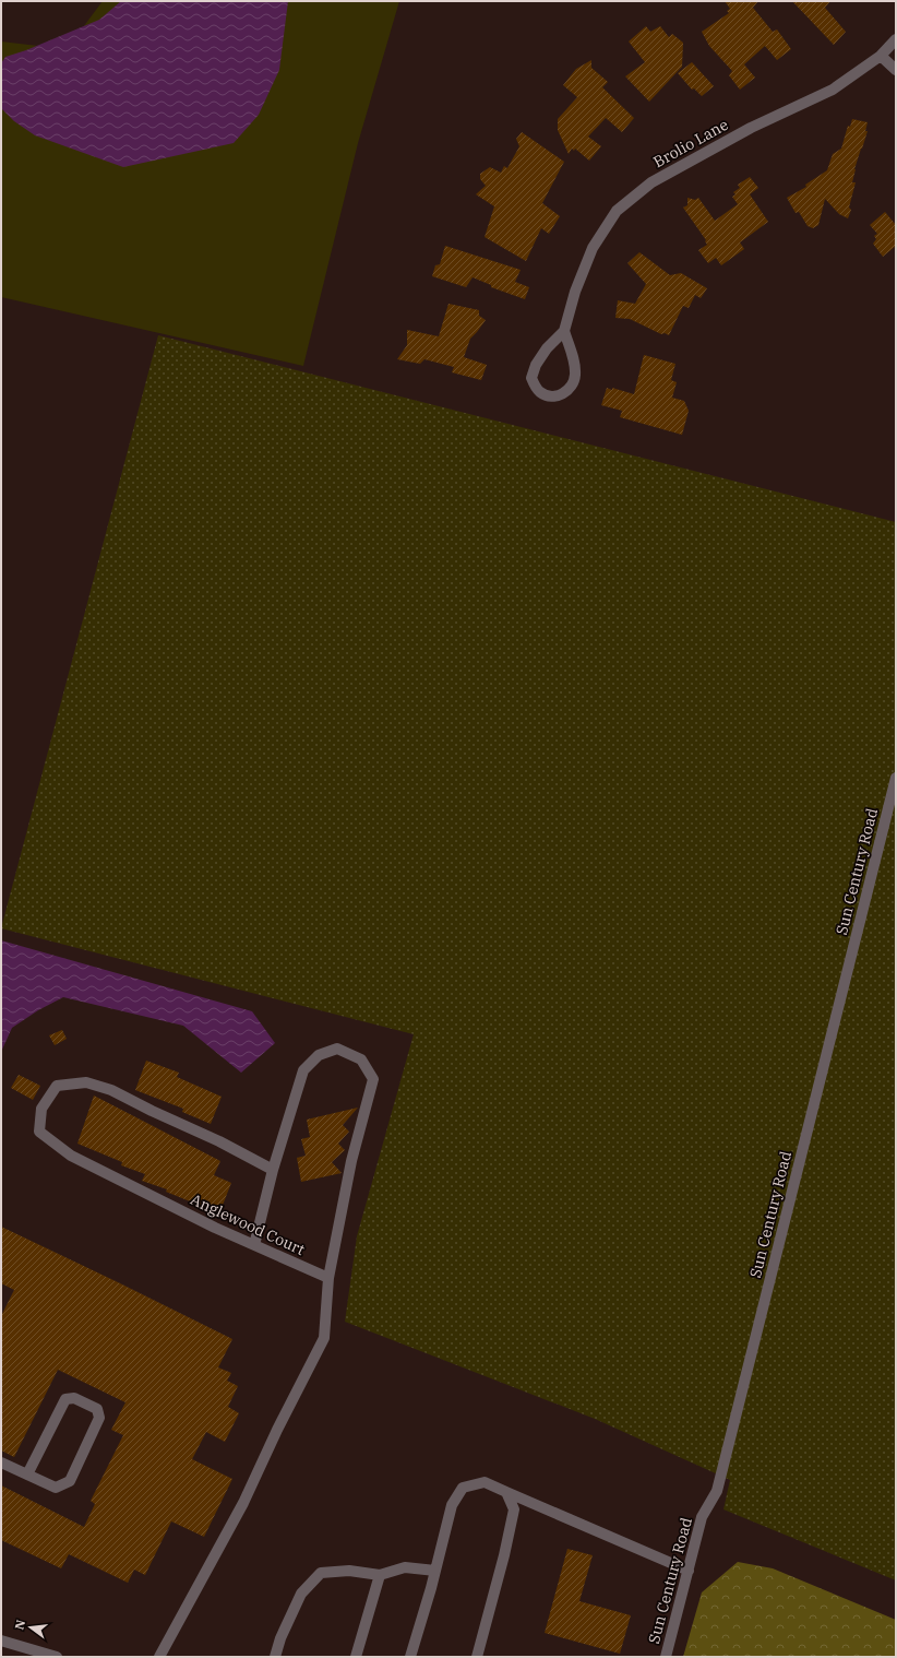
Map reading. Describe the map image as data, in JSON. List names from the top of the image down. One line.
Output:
{"streets":{"street":["Brolio Lane","Sun Century Road","Anglewood Court"]},"north":"left"}
